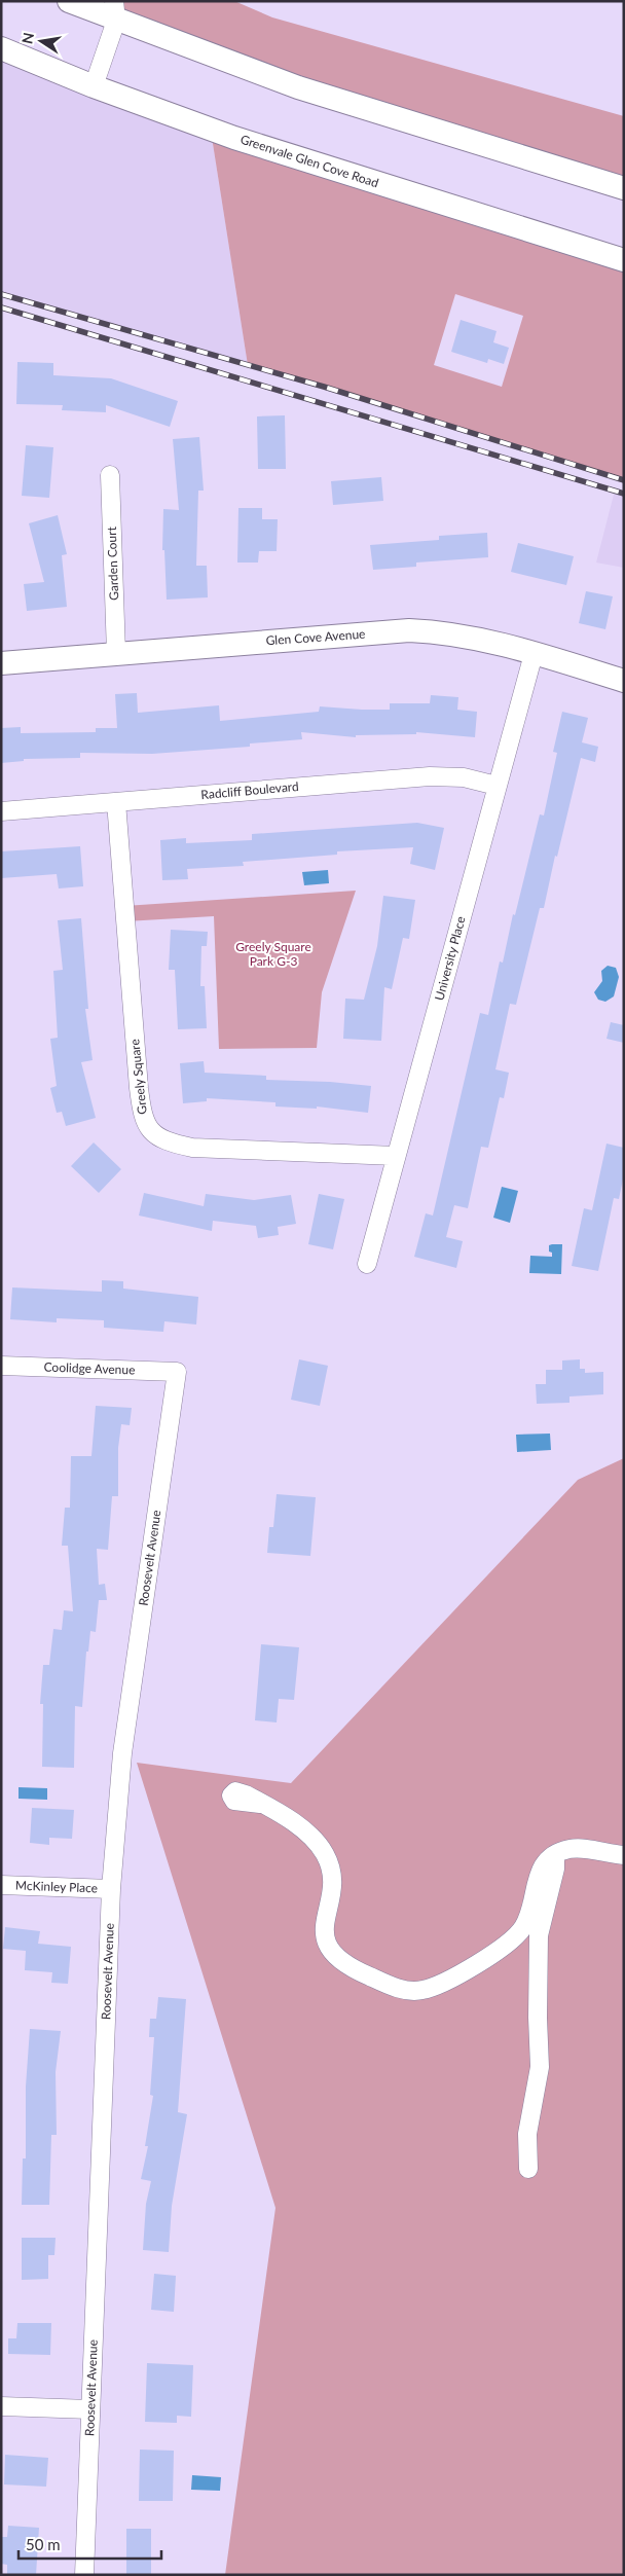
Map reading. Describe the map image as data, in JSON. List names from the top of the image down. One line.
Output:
{"streets":{"main road":["Greenvale Glen Cove Road","Glen Cove Avenue"],"street":["Garden Court","Radcliff Boulevard","University Place","Greely Square","Coolidge Avenue","Roosevelt Avenue","McKinley Place"]},"crossings":[["Garden Court","Glen Cove Avenue"],["Glen Cove Avenue","University Place"],["Radcliff Boulevard","University Place"],["Radcliff Boulevard","Greely Square"],["University Place","Greely Square"],["Coolidge Avenue","Roosevelt Avenue"],["Roosevelt Avenue","McKinley Place"]],"parks":["Greely Square Park G-3"],"scale_bar":"50 m","north":"left"}
